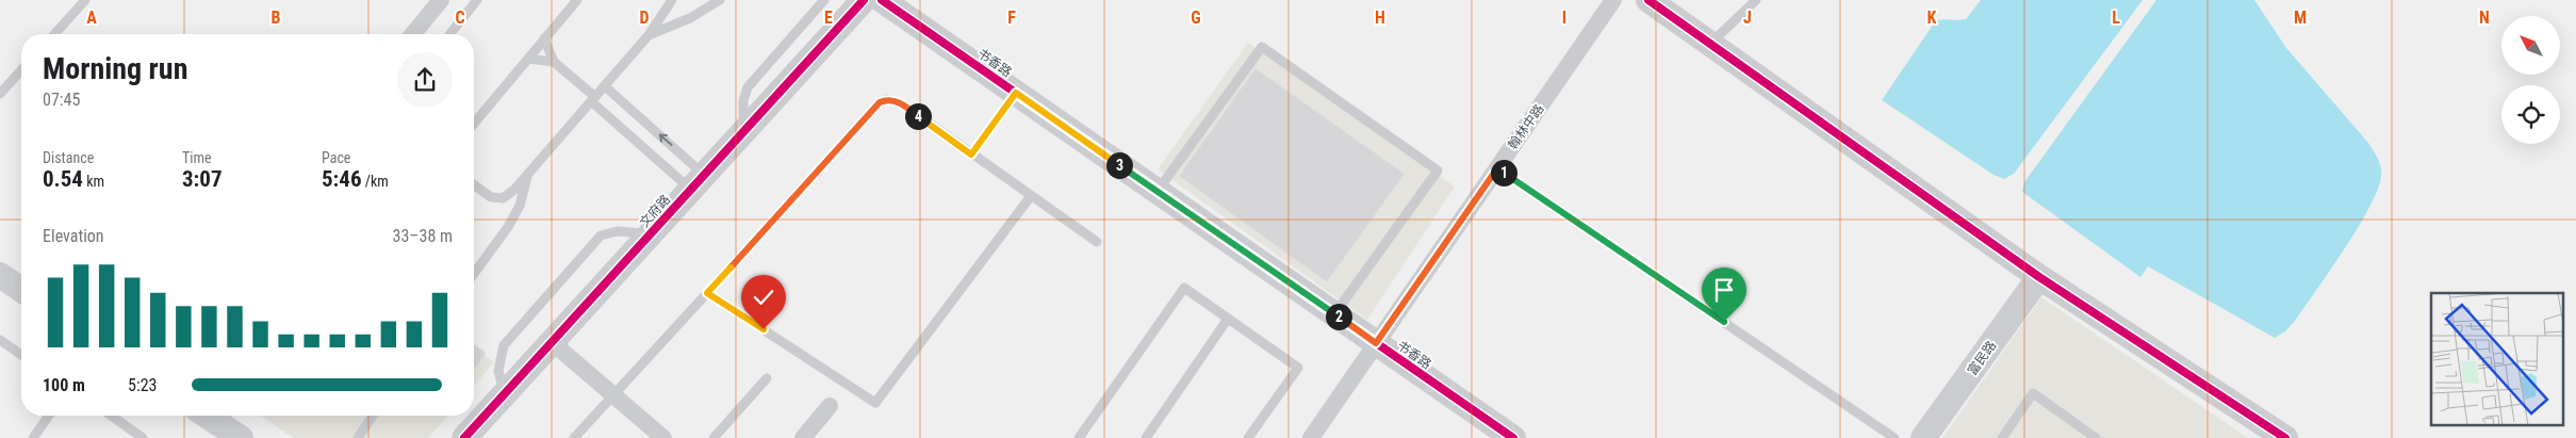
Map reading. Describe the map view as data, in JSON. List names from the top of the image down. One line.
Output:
{"streets":{"street":["书香路","翰林中路","文府路","富民路"]},"crossings":[["书香路","翰林中路"]],"north":"top left","page":{"heading":["Morning run","07:45"],"pins":["4","3","1","2"],"stats":[["Distance","0.54 km"],["Time","3:07"],["Pace","5:46 /km"]],"chart":["Elevation","33–38 m"],"list":[{"name":"100 m","note":"5:23"}]},"grid":{"columns":["A","B","C","D","E","F","G","H","I","J","K","L","M","N"]}}
